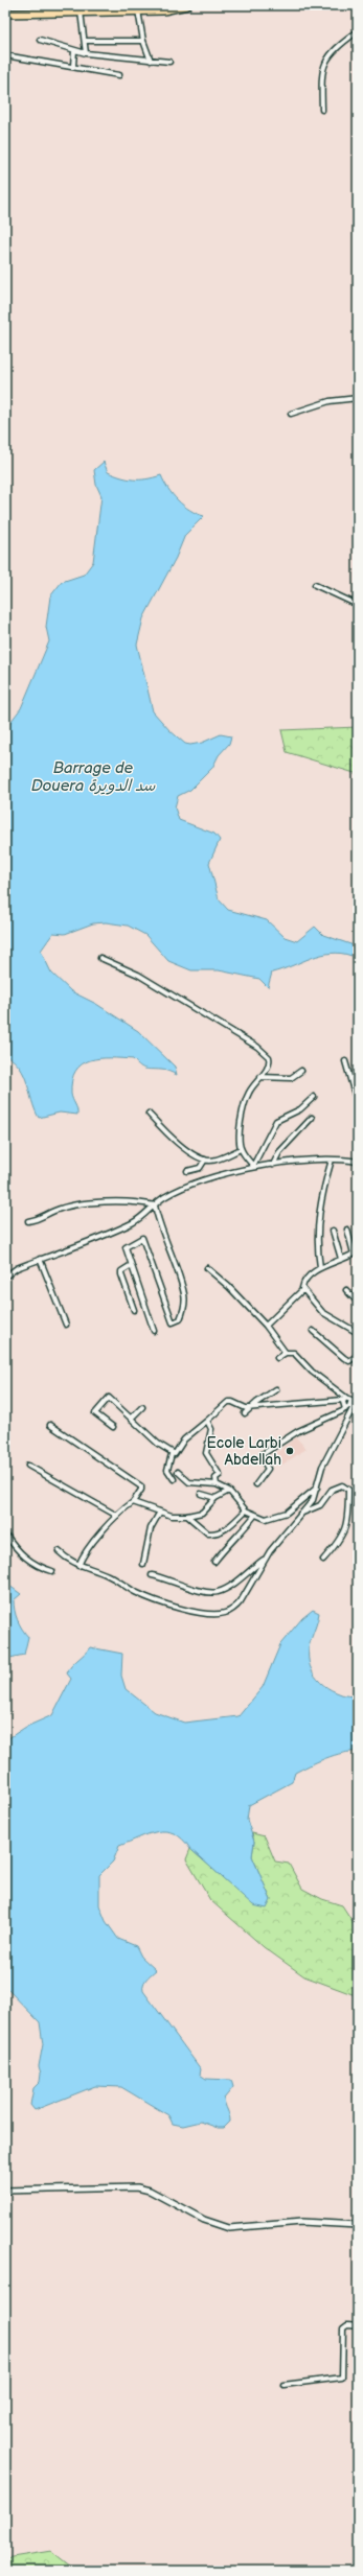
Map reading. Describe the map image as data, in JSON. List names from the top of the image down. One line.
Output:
{"water":["Barrage de Douera سد الدويرة"],"places":["Ecole Larbi Abdellah"]}
